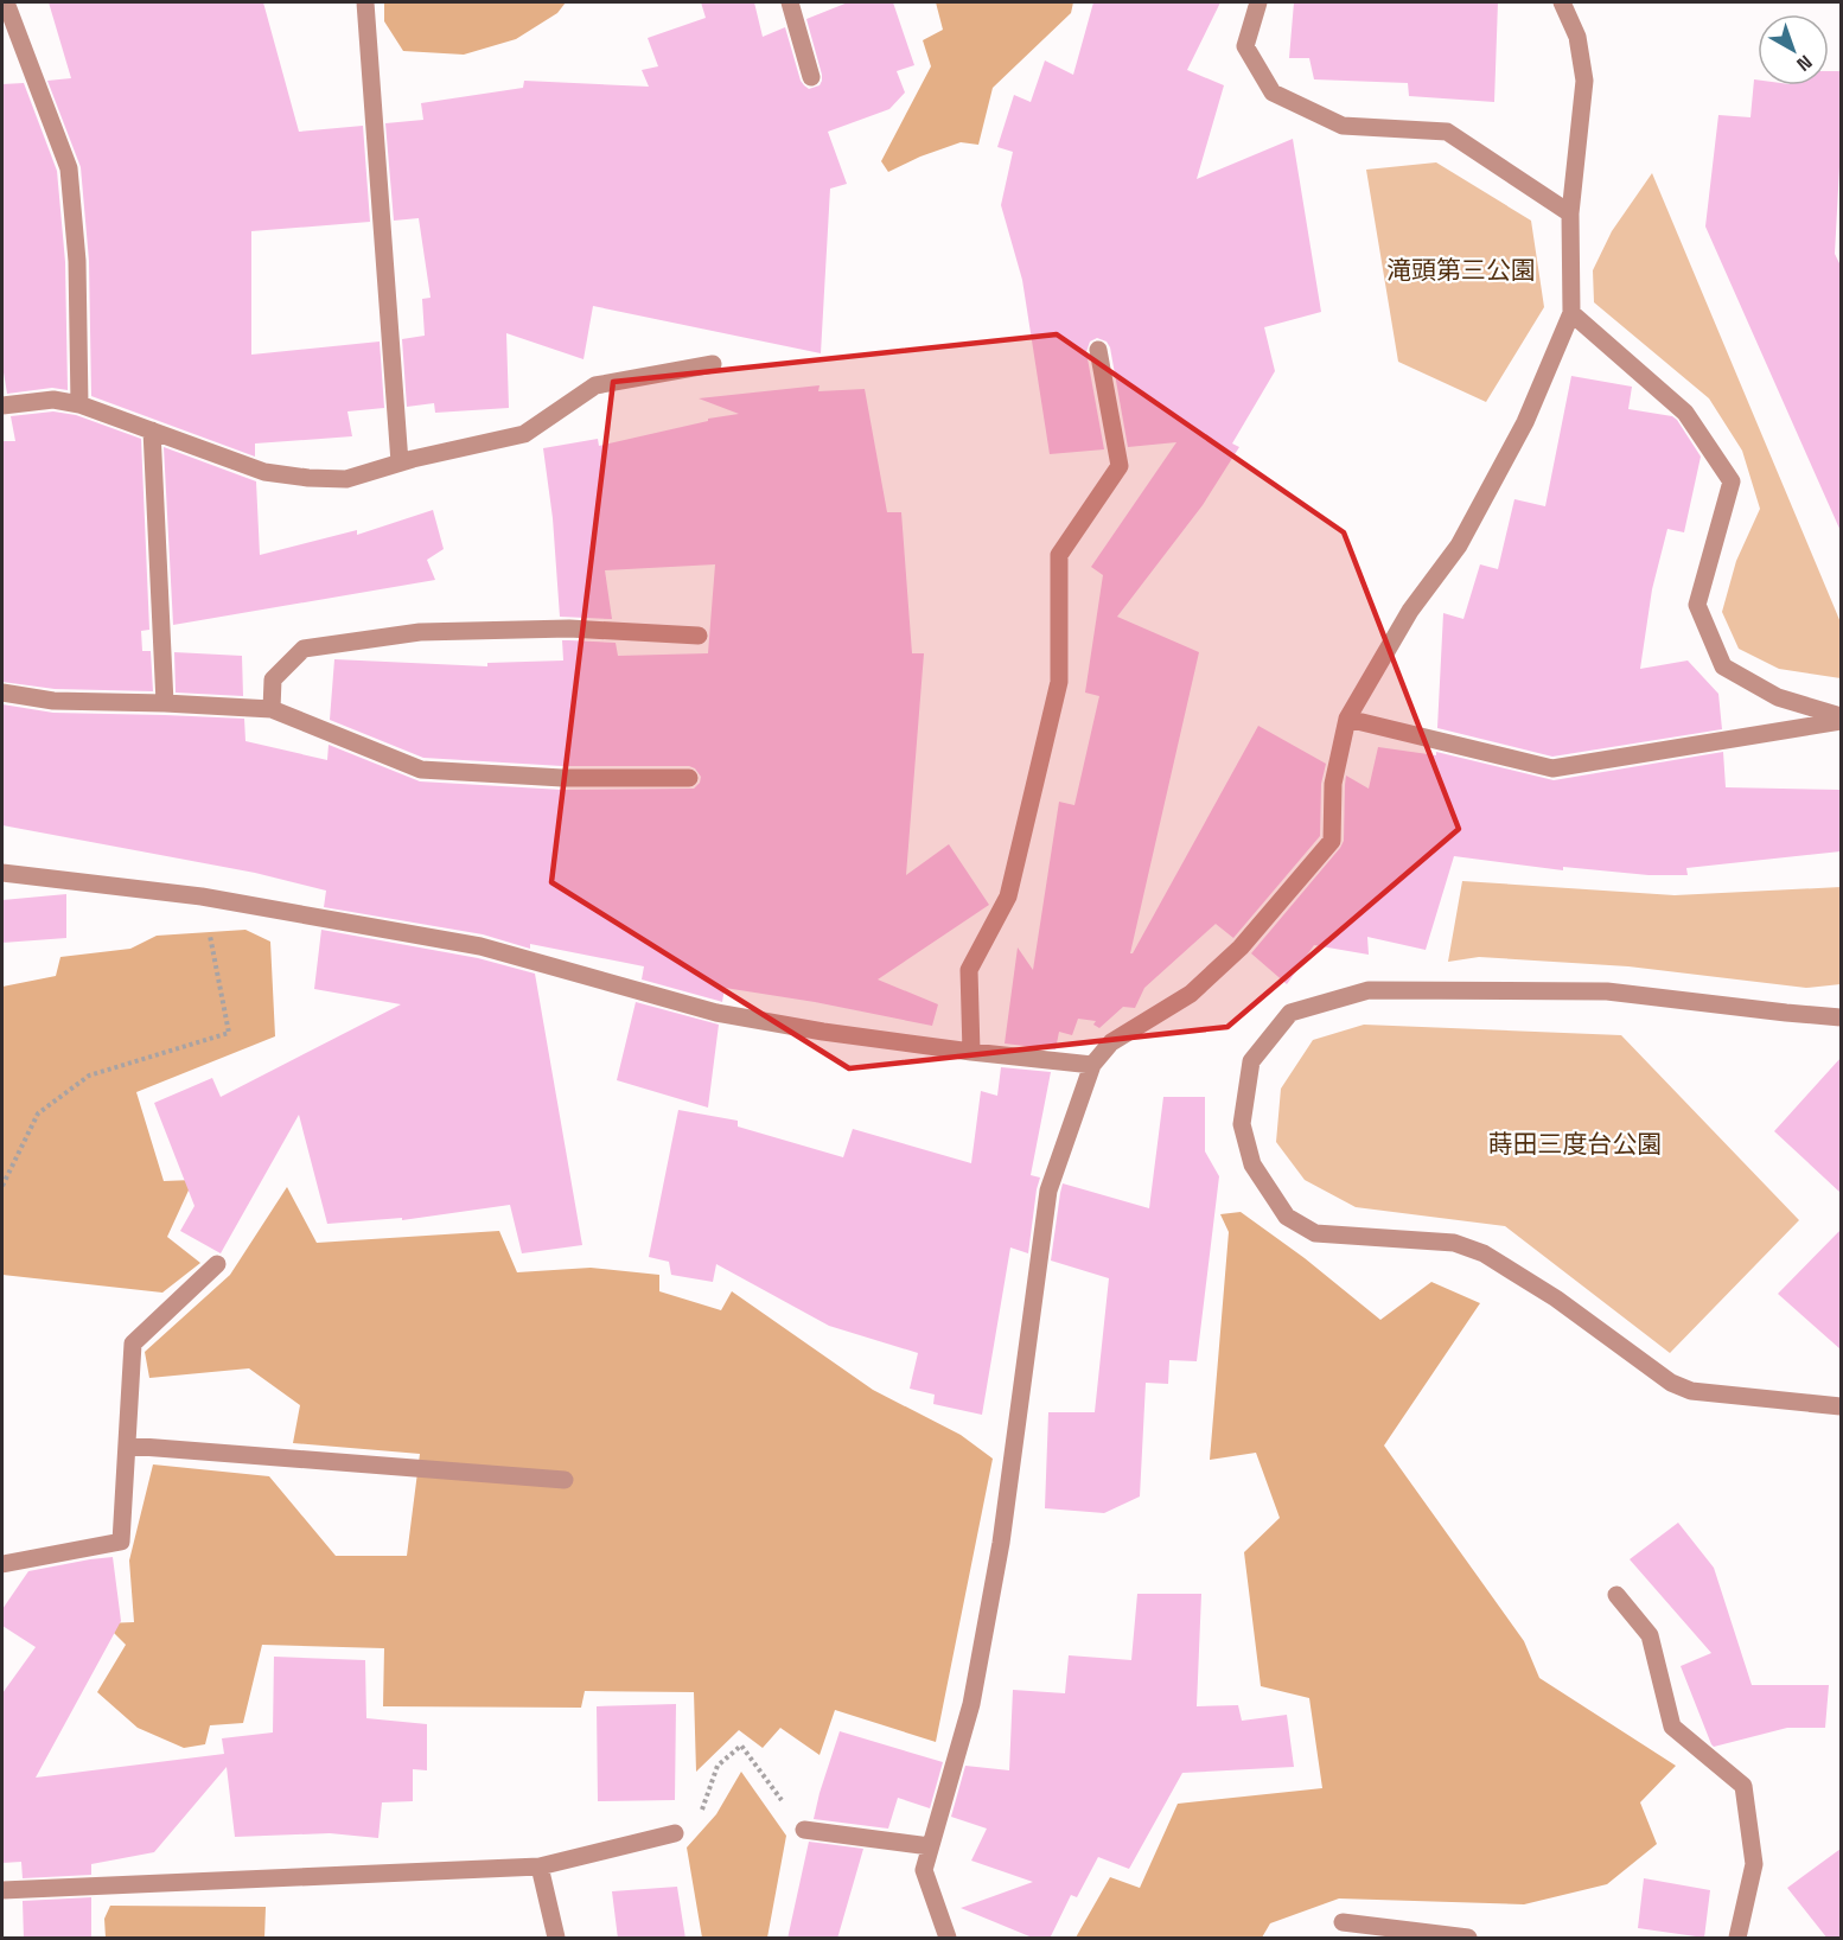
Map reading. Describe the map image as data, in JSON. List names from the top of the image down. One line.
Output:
{"parks":["滝頭第三公園","蒔田三度台公園"],"north":"bottom right"}
